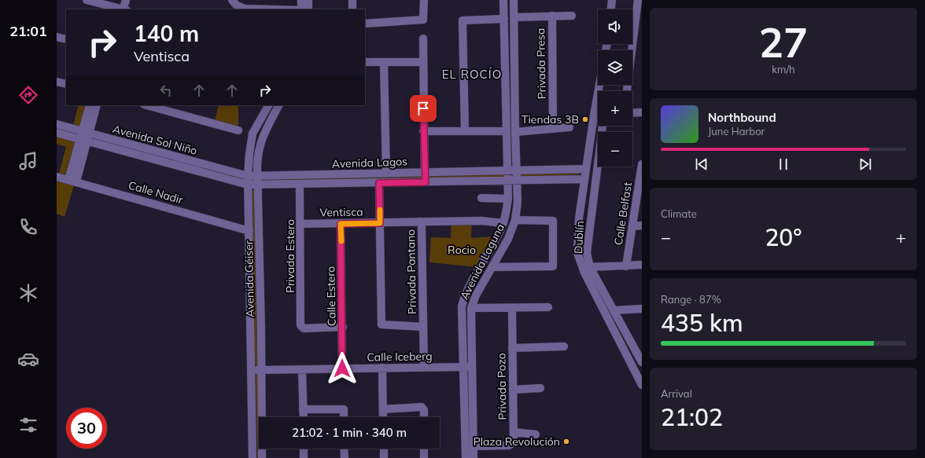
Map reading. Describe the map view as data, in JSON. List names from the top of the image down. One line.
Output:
{"streets":{"street":["Privada Presa","Avenida Sol Niño","Avenida Lagos","Calle Nadir","Ventisca","Calle Belfast","Dublín","Privada Estero","Avenida Laguna","Privada Pantano","Avenida Géiser","Calle Estero","Calle Iceberg","Privada Pozo"]},"crossings":[["Privada Presa","Avenida Laguna"],["Avenida Sol Niño","Avenida Lagos"],["Avenida Sol Niño","Avenida Géiser"],["Avenida Lagos","Privada Estero"],["Avenida Lagos","Avenida Laguna"],["Avenida Lagos","Avenida Géiser"],["Calle Nadir","Avenida Géiser"],["Ventisca","Privada Estero"],["Ventisca","Privada Pantano"],["Ventisca","Calle Estero"],["Privada Estero","Calle Estero"],["Avenida Laguna","Privada Pantano"],["Avenida Laguna","Calle Iceberg"],["Avenida Laguna","Privada Pozo"],["Privada Pantano","Calle Iceberg"],["Avenida Géiser","Calle Iceberg"],["Calle Estero","Calle Iceberg"]],"districts":["EL ROCÍO"],"parks":["Rocio"],"places":["Tiendas 3B","Plaza Revolución"],"page":{"tabs":"21:01","tile":[["27","km/h"],"Climate",["Range · 87%","435 km"],["Arrival","21:02"]],"map_buttons":["+","−"],"turn":["140 m","Ventisca"],"song":["Northbound","June Harbor"],"heat":["−","20°","+"],"limit":"30","trip":"21:02 · 1 min · 340 m"}}
